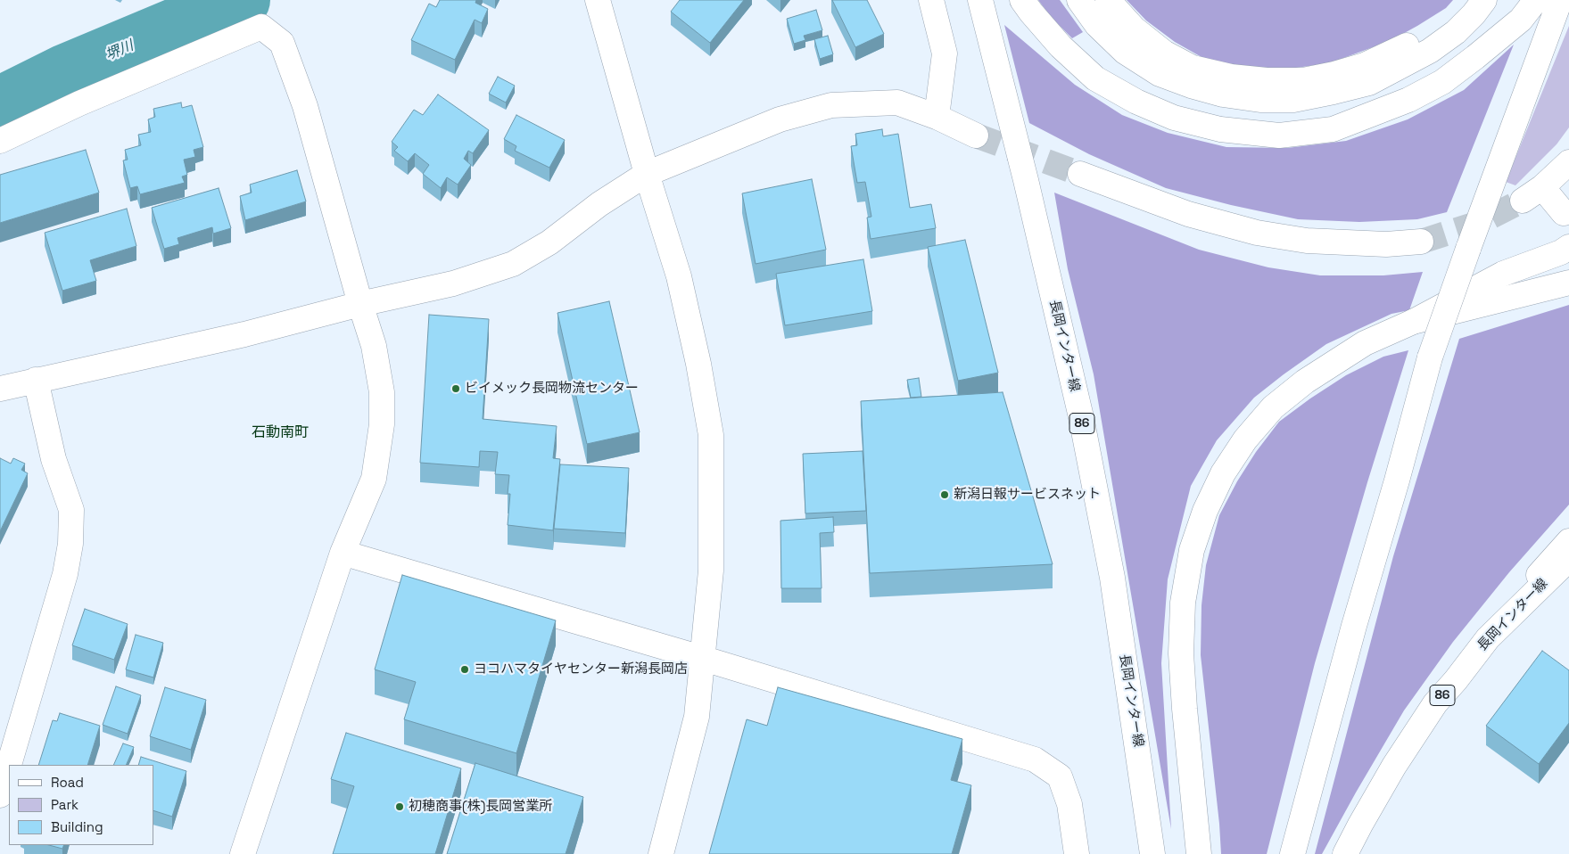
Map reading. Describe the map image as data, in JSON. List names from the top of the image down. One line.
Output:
{"streets":{"main road":["長岡インター線","86"]},"districts":["石動南町"],"water":["堺川"],"places":["ビイメック長岡物流センター","新潟日報サービスネット","ヨコハマタイヤセンター新潟長岡店","初穂商事(株)長岡営業所"],"legend":["Road","Park","Building"]}
